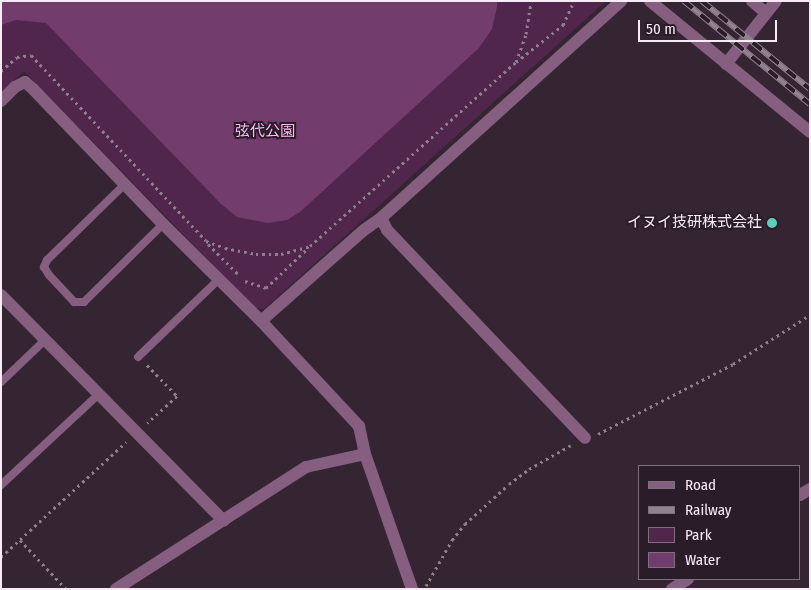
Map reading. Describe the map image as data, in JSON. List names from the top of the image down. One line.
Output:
{"parks":["弦代公園"],"places":["イヌイ技研株式会社"],"legend":["Road","Railway","Park","Water"],"scale_bar":"50 m"}
